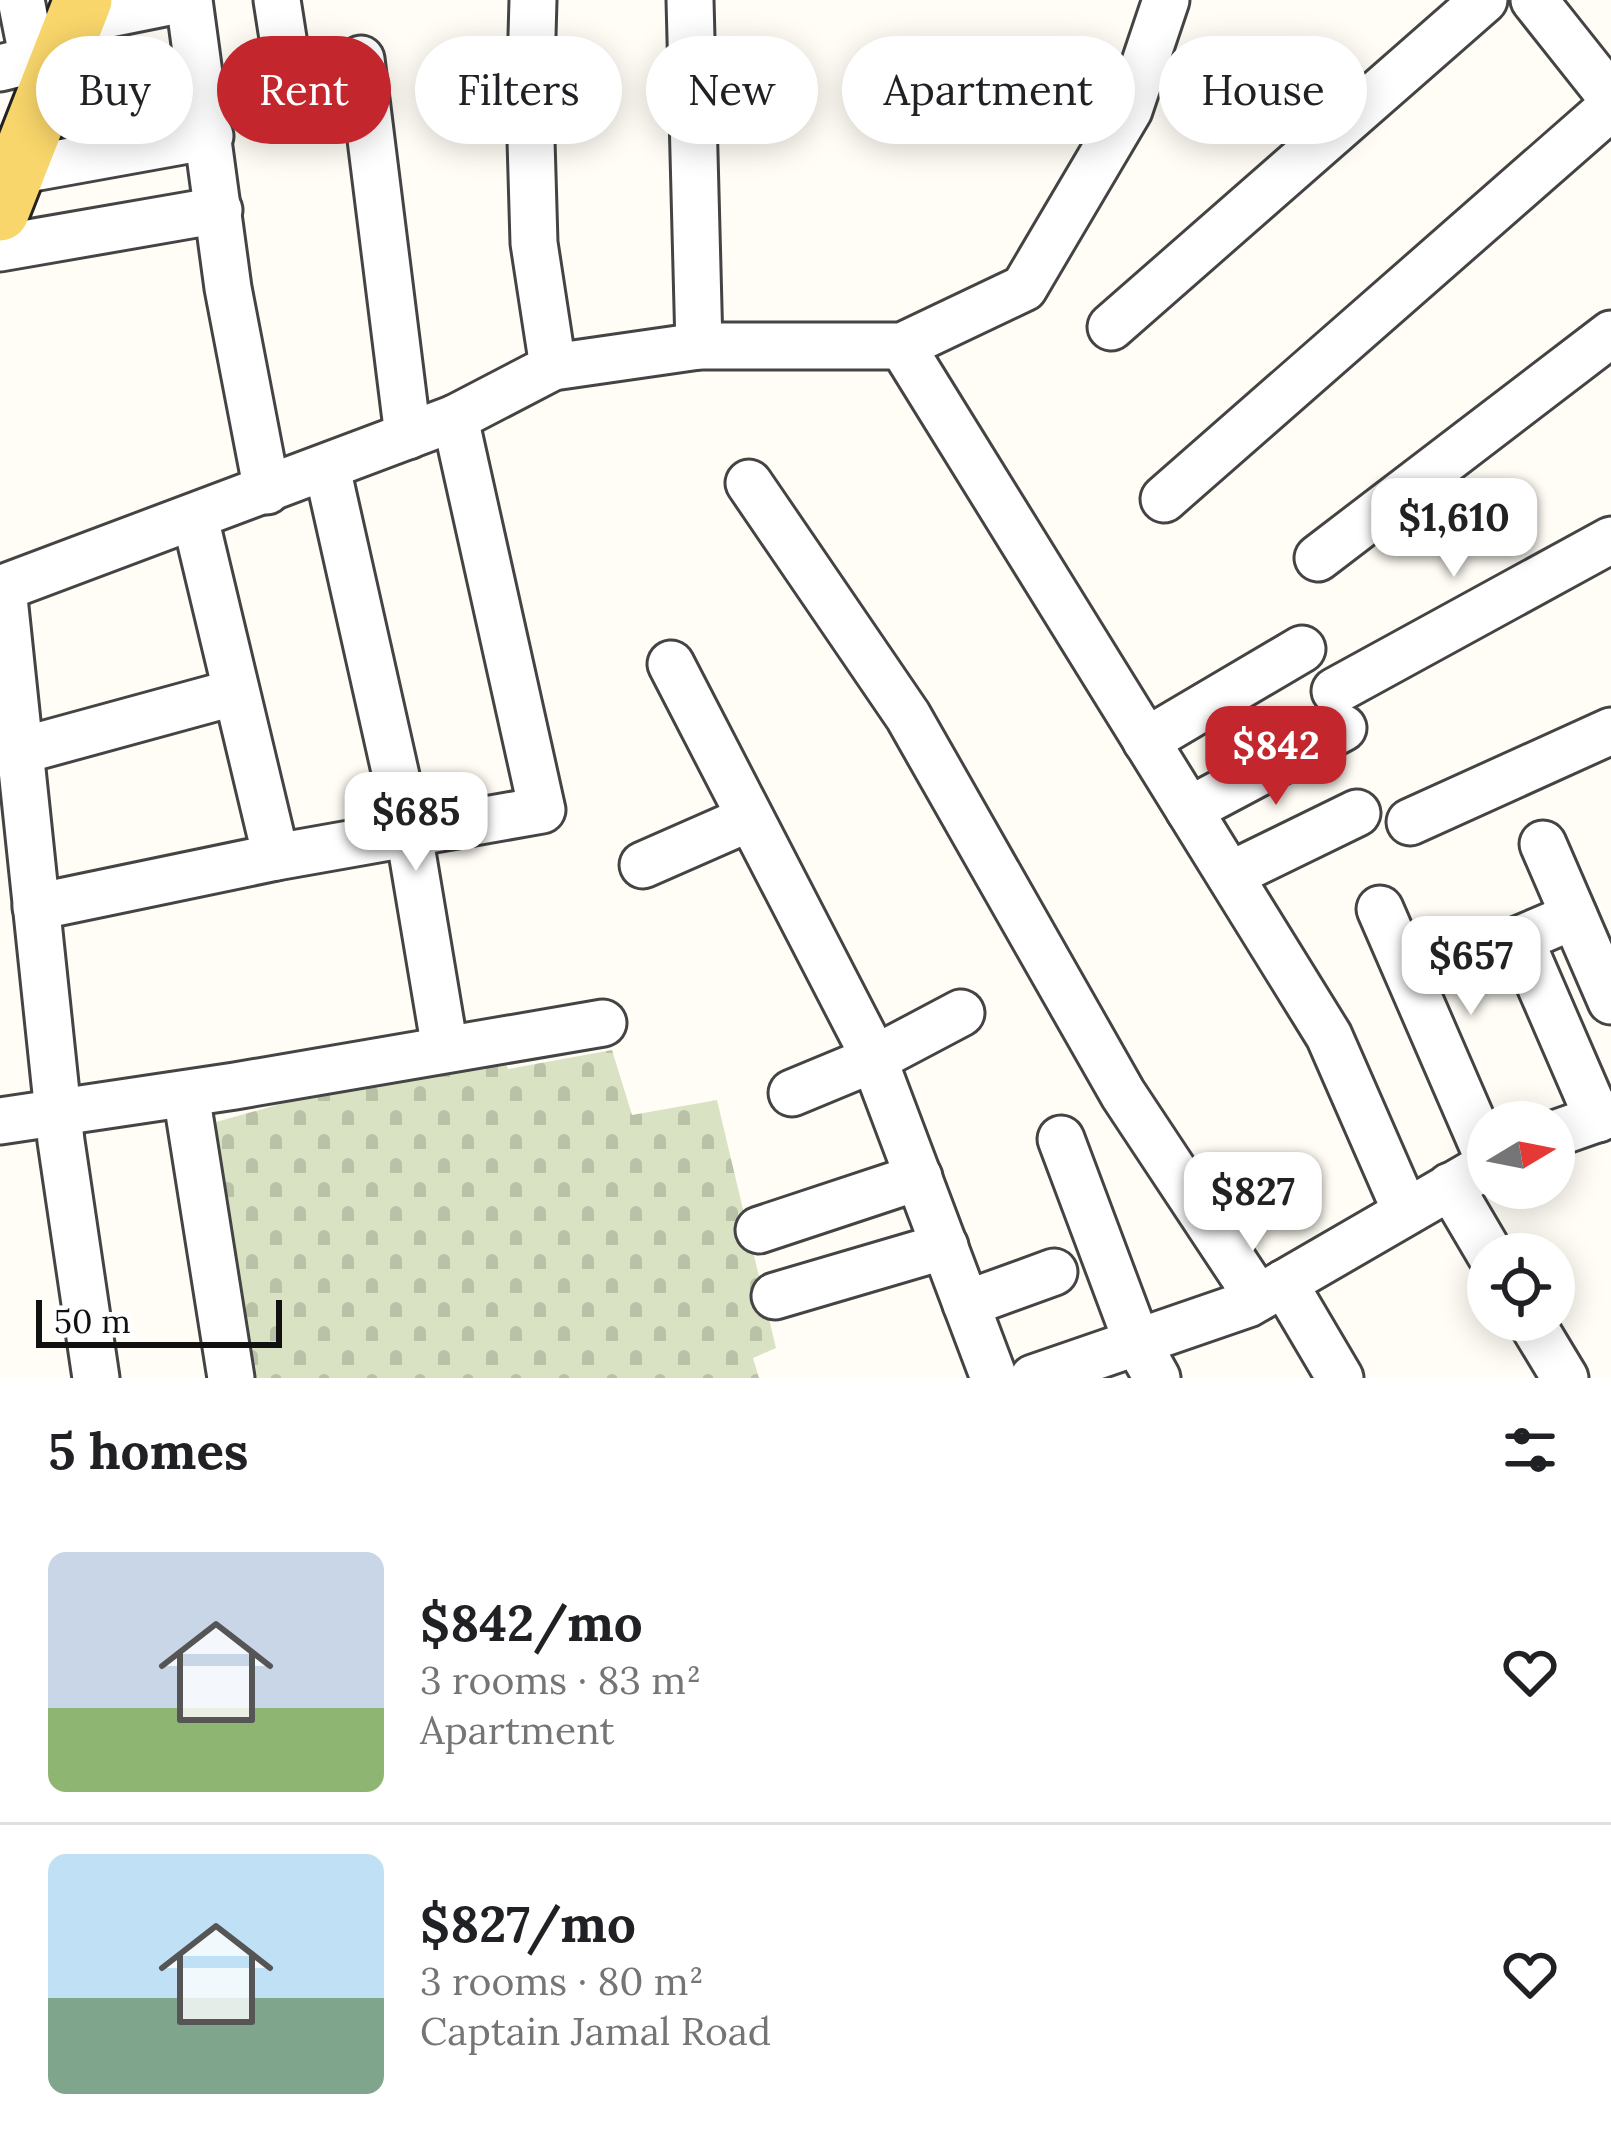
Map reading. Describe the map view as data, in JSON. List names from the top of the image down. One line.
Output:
{"scale_bar":"50 m","north":"right","page":{"chip":["Buy","Rent","Filters","New","Apartment","House"],"price":["$1,610","$842","$685","$657","$827"],"scale":"50 m","heading":"5 homes","list":[{"name":"$842/mo","note":"3 rooms · 83 m² · Apartment"},{"name":"$827/mo","note":"3 rooms · 80 m² · Captain Jamal Road"}]}}
